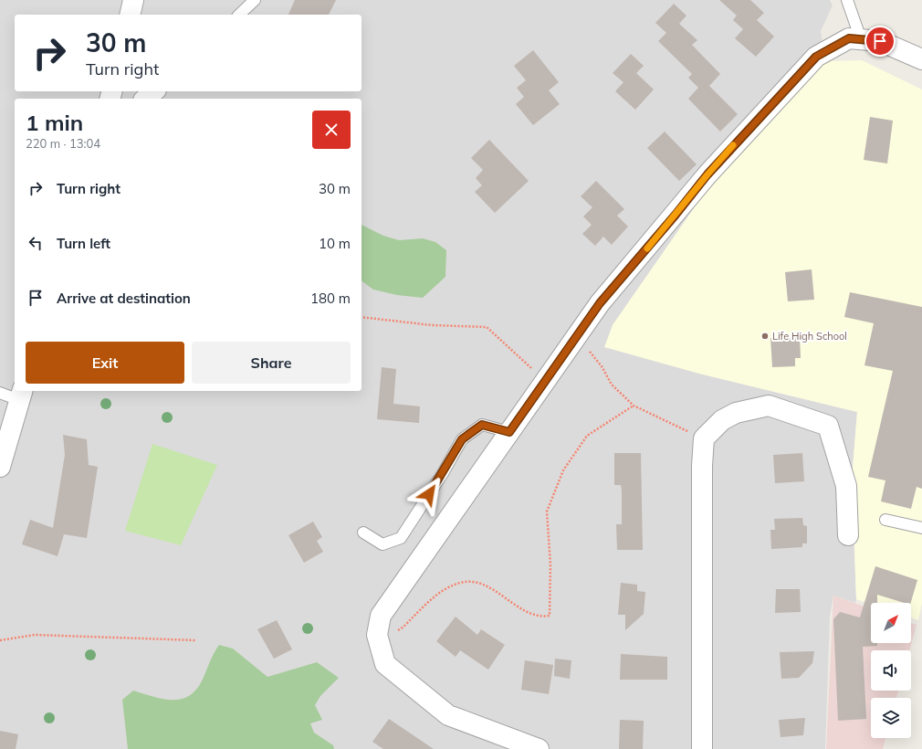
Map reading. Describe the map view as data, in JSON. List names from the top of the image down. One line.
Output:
{"places":["Life High School"],"north":"top right","page":{"turn":["30 m","Turn right"],"heading":["1 min","220 m · 13:04"],"list":[{"name":"Turn right","value":"30 m"},{"name":"Turn left","value":"10 m"},{"name":"Arrive at destination","value":"180 m"}],"buttons":["Exit","Share"]}}
